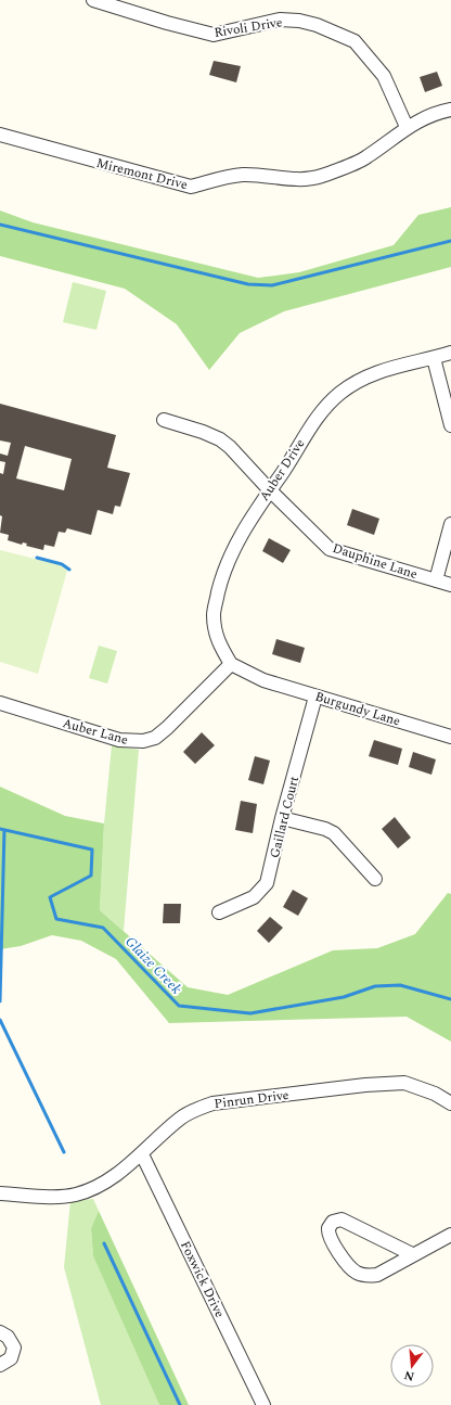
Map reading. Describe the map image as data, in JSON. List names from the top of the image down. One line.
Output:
{"streets":{"street":["Rivoli Drive","Miremont Drive","Auber Drive","Dauphine Lane","Burgundy Lane","Auber Lane","Gaillard Court","Pinrun Drive","Foxwick Drive"]},"crossings":[["Rivoli Drive","Miremont Drive"],["Auber Drive","Dauphine Lane"],["Auber Drive","Burgundy Lane"],["Auber Drive","Auber Lane"],["Burgundy Lane","Auber Lane"],["Burgundy Lane","Gaillard Court"],["Pinrun Drive","Foxwick Drive"]],"water":["Glaize Creek"],"north":"bottom"}
